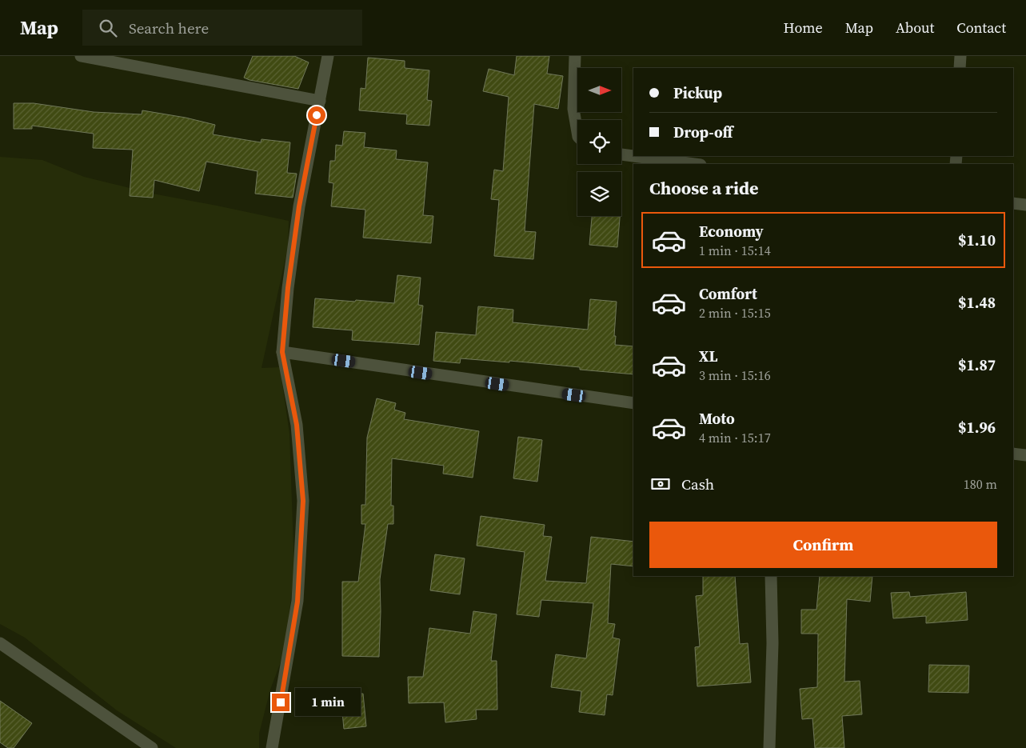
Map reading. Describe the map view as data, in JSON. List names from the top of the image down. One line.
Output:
{"north":"right","page":{"header":"Map","search":"Search here","nav":["Home","Map","About","Contact"],"banner":["Pickup","Drop-off"],"heading":"Choose a ride","list":[{"name":"Economy","note":"1 min · 15:14","value":"$1.10"},{"name":"Comfort","note":"2 min · 15:15","value":"$1.48"},{"name":"XL","note":"3 min · 15:16","value":"$1.87"},{"name":"Moto","note":"4 min · 15:17","value":"$1.96"}],"pay":["Cash","180 m"],"buttons":"Confirm","bubble":"1 min"}}
